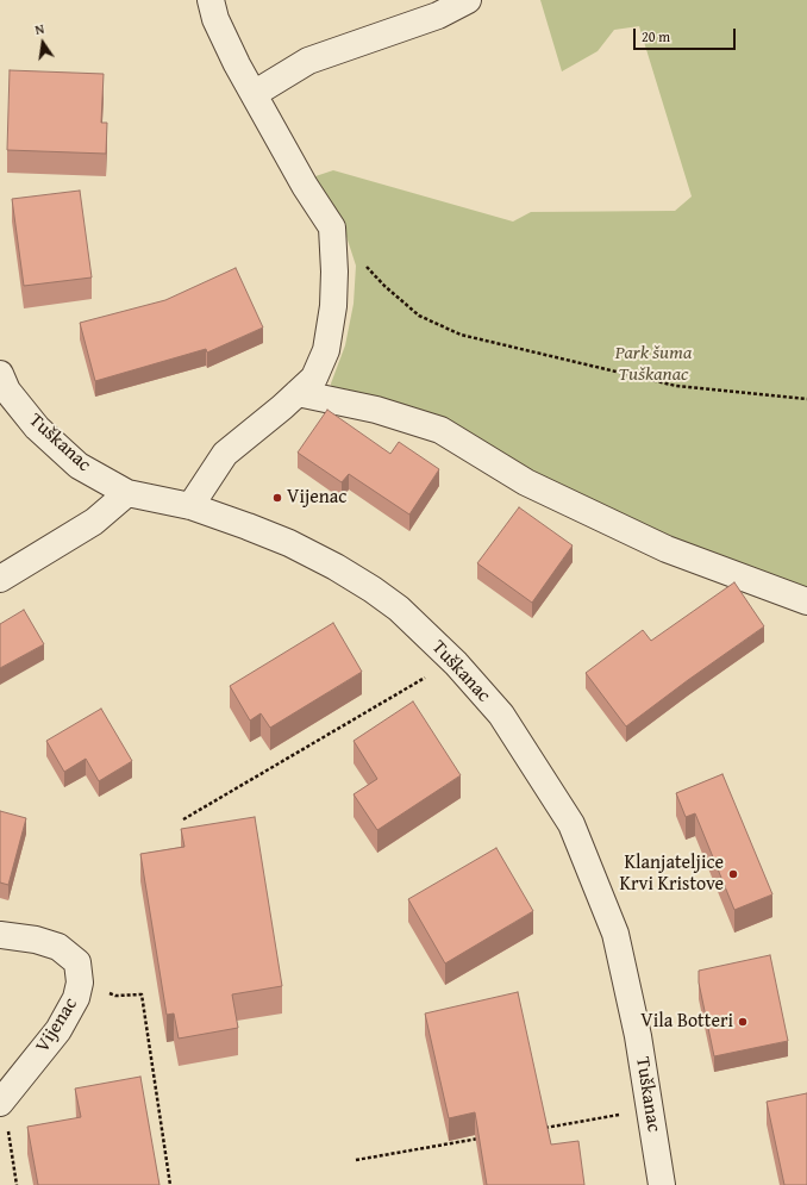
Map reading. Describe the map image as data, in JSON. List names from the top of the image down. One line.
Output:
{"streets":{"street":["Tuškanac","Vijenac"]},"parks":["Park šuma Tuškanac"],"places":["Vijenac","Klanjateljice Krvi Kristove","Vila Botteri"],"scale_bar":"20 m","north":"top"}
